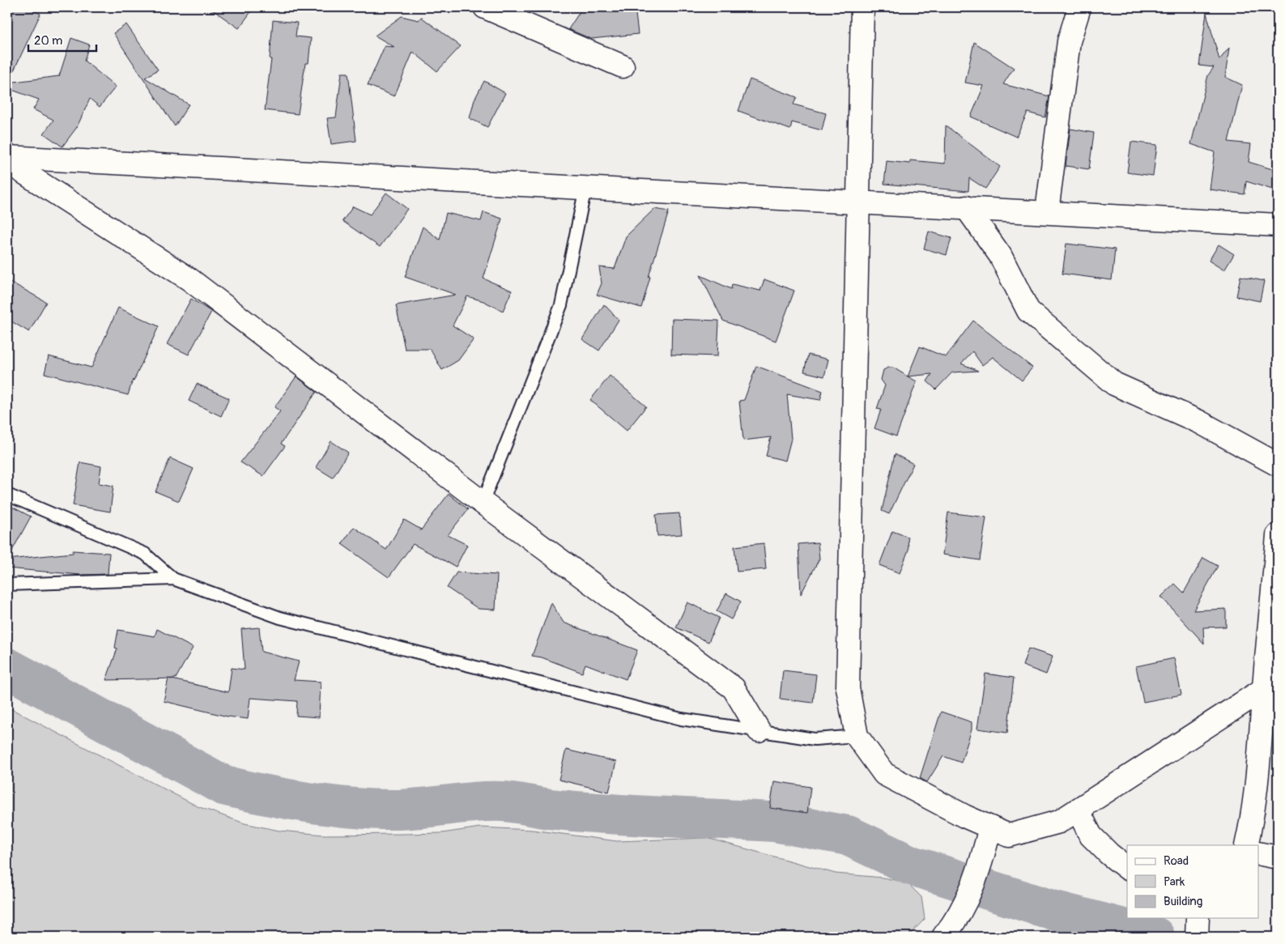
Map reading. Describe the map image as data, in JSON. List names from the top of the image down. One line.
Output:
{"legend":["Road","Park","Building"],"scale_bar":"20 m"}
